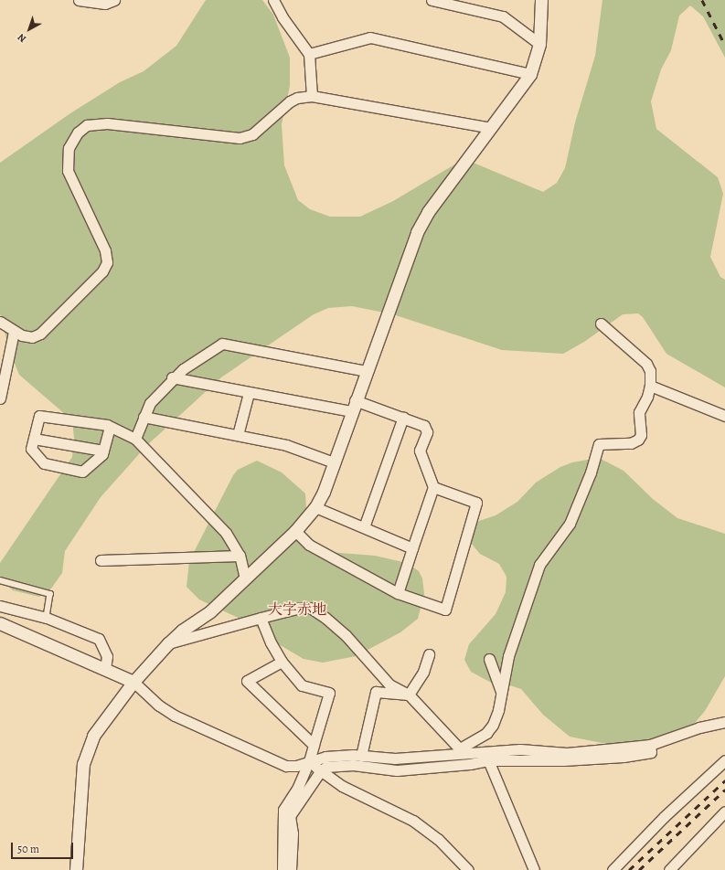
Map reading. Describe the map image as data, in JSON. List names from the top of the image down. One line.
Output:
{"districts":["大字赤地"],"scale_bar":"50 m","north":"bottom left"}
